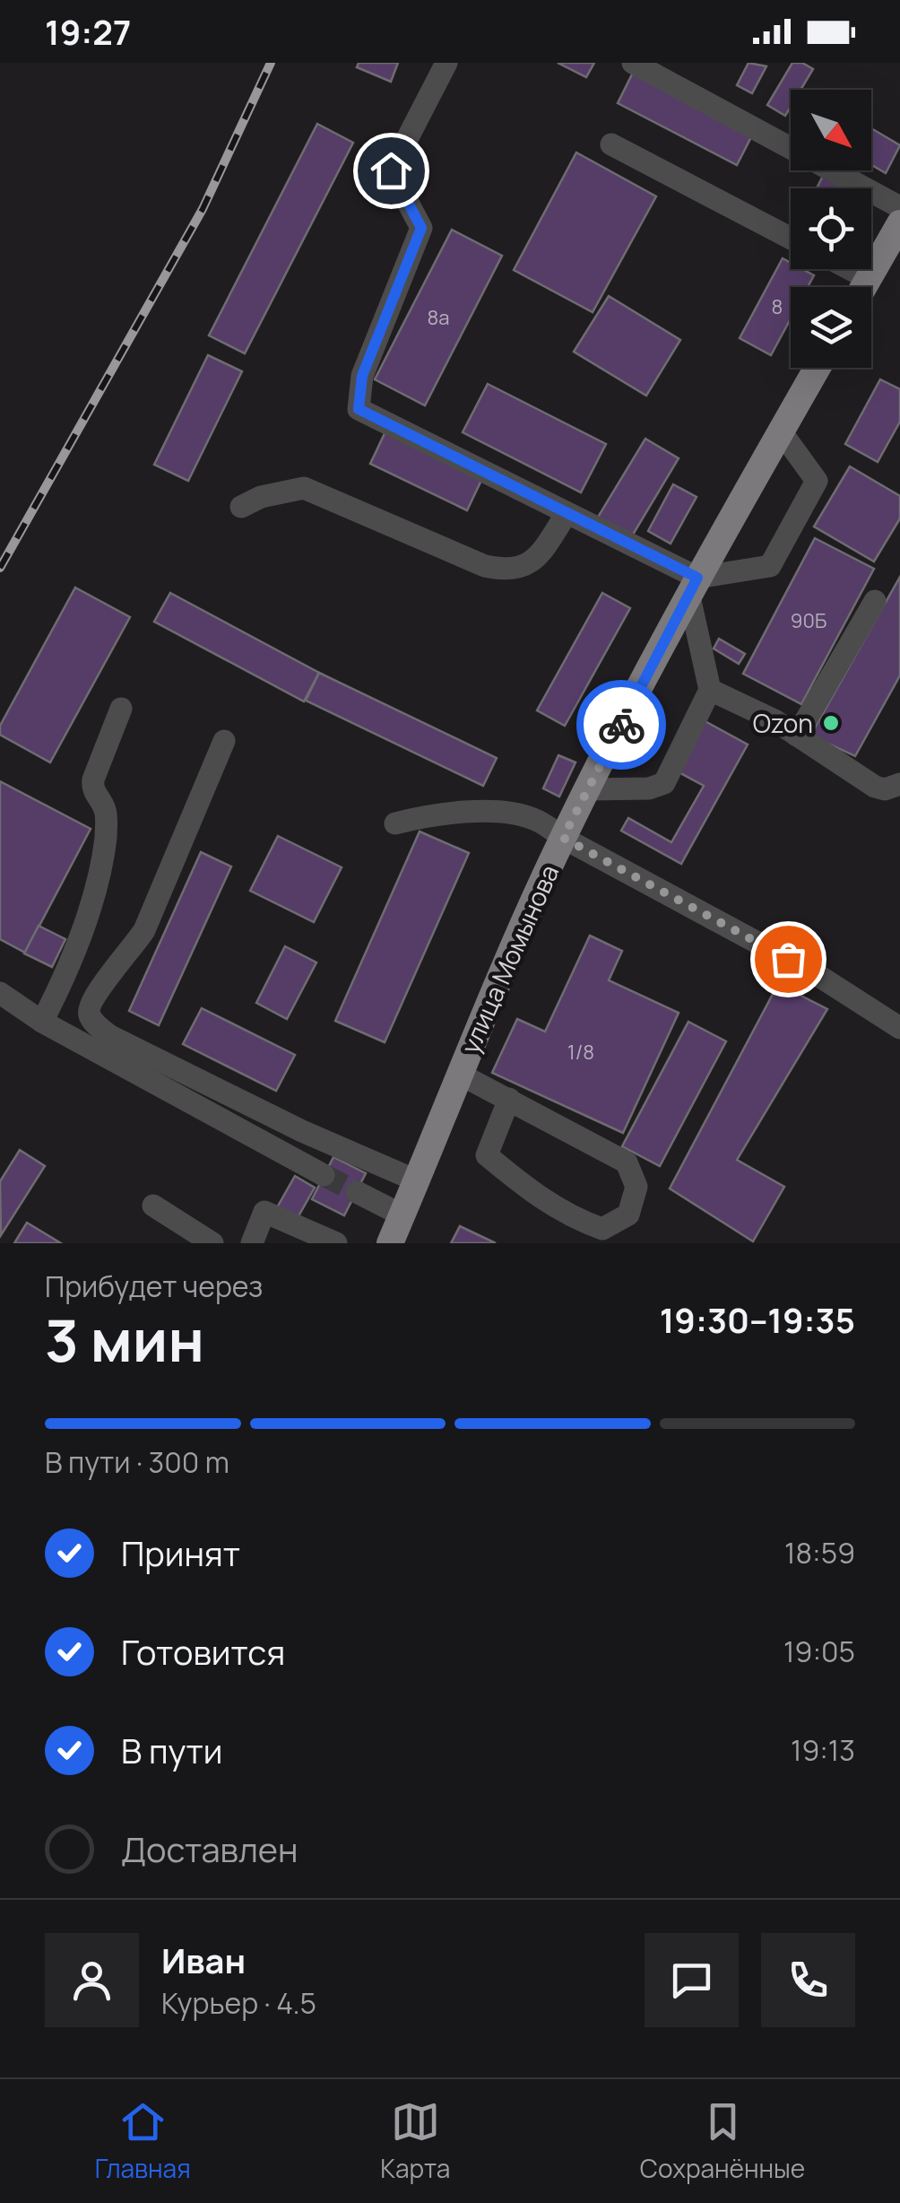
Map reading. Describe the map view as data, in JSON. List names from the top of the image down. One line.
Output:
{"streets":{"main road":["улица Момынова"]},"places":["Ozon"],"house_numbers":["8","8а","90Б","1/8"],"north":"bottom right","page":{"status":"19:27","heading":["3 мин","Прибудет через","19:30–19:35"],"panel":["Иван","Курьер · 4.5"],"bar":"В пути · 300 m","list":[["Принят","18:59"],["Готовится","19:05"],["В пути","19:13"],"Доставлен"],"tabs":["Главная","Карта","Сохранённые"]}}
